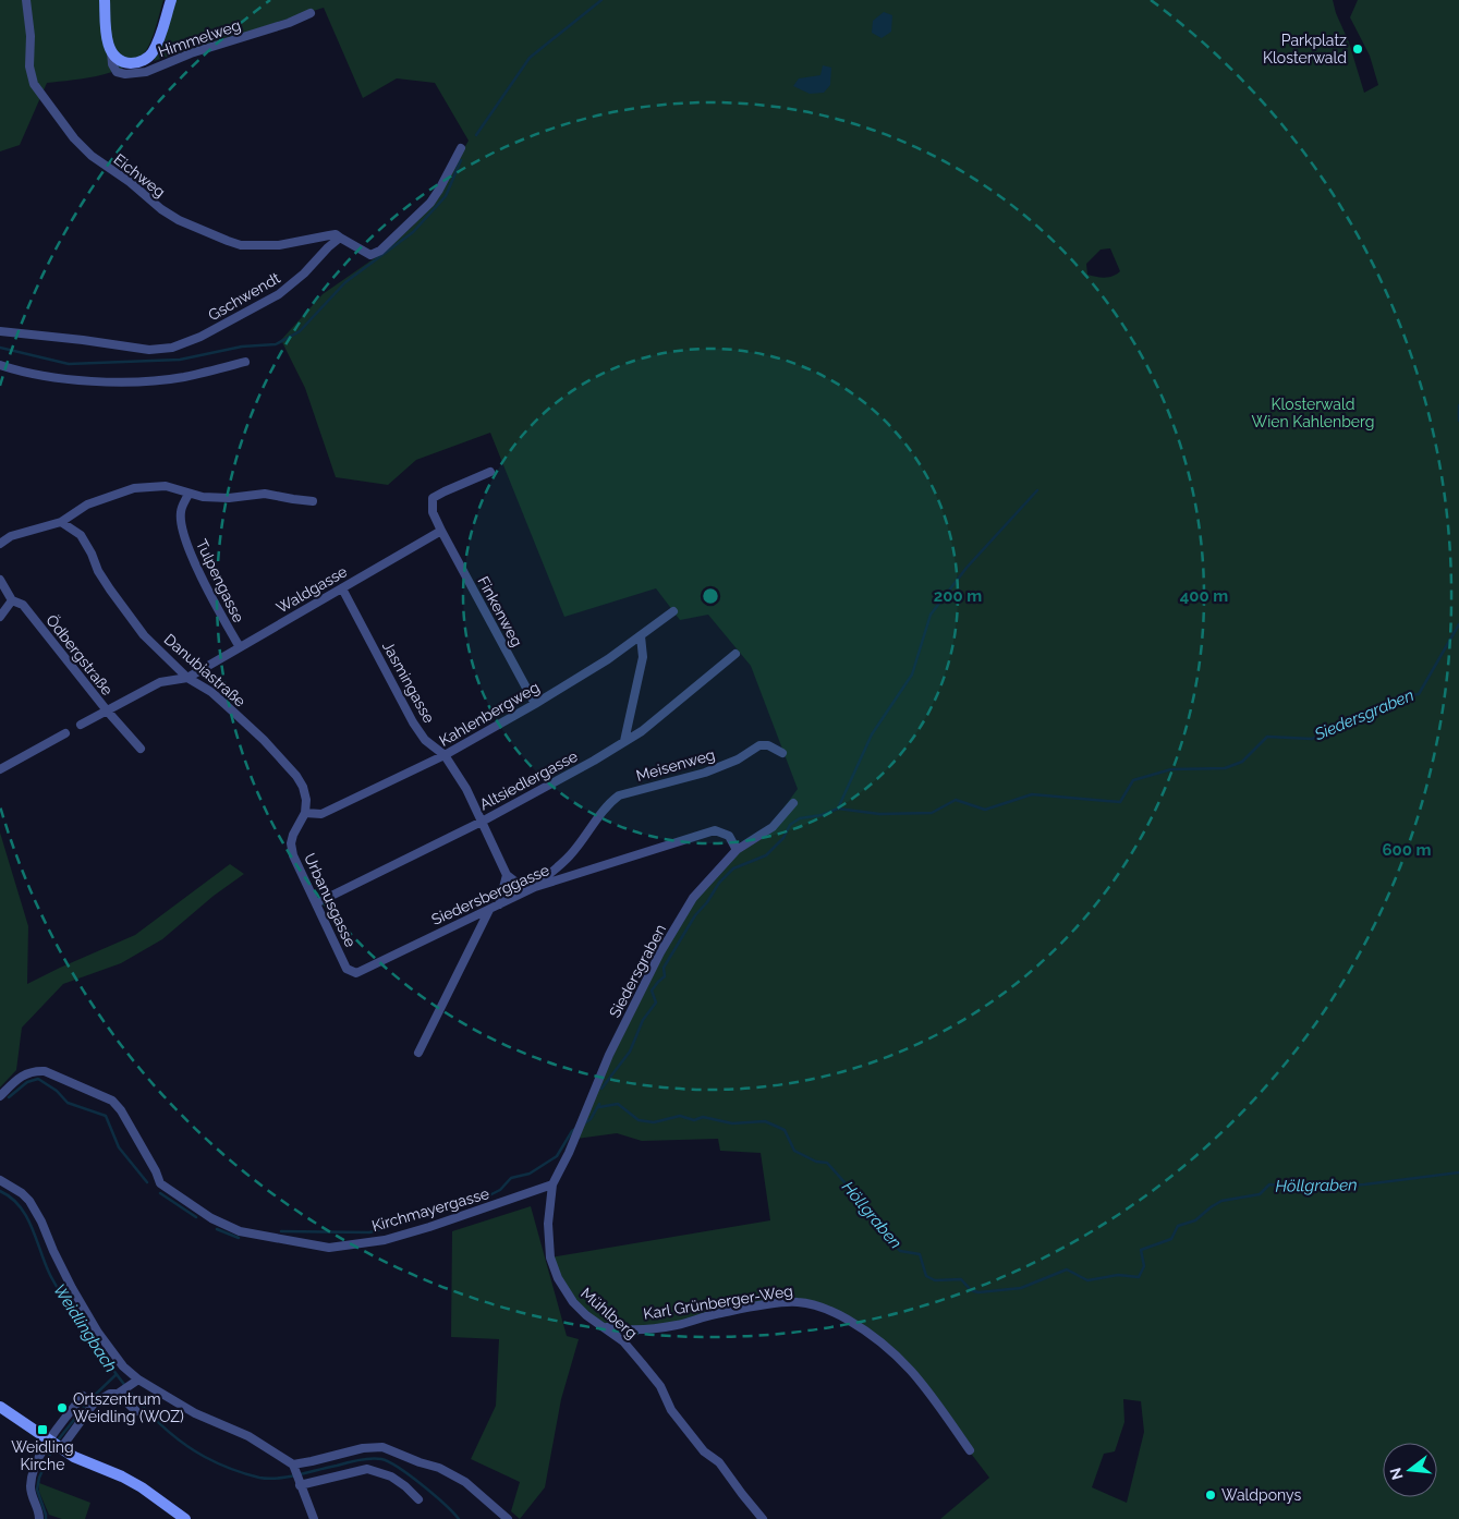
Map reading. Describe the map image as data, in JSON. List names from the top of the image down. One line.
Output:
{"streets":{"street":["Himmelweg","Eichweg","Gschwendt","Tulpengasse","Waldgasse","Finkenweg","Ödbergstraße","Danubiastraße","Jasmingasse","Kahlenbergweg","Meisenweg","Altsiedlergasse","Siedersberggasse","Urbanusgasse","Siedersgraben","Kirchmayergasse","Karl Grünberger-Weg","Mühlberg"]},"crossings":[["Eichweg","Gschwendt"],["Tulpengasse","Waldgasse"],["Waldgasse","Finkenweg"],["Waldgasse","Ödbergstraße"],["Waldgasse","Danubiastraße"],["Waldgasse","Jasmingasse"],["Finkenweg","Kahlenbergweg"],["Danubiastraße","Kahlenbergweg"],["Danubiastraße","Urbanusgasse"],["Jasmingasse","Kahlenbergweg"],["Jasmingasse","Altsiedlergasse"],["Jasmingasse","Siedersberggasse"],["Kahlenbergweg","Urbanusgasse"],["Meisenweg","Siedersberggasse"],["Altsiedlergasse","Urbanusgasse"],["Siedersberggasse","Urbanusgasse"],["Siedersberggasse","Siedersgraben"],["Siedersgraben","Kirchmayergasse"],["Siedersgraben","Mühlberg"],["Kirchmayergasse","Mühlberg"],["Karl Grünberger-Weg","Mühlberg"]],"water":["Siedersgraben","Höllgraben","Weidlingbach"],"parks":["Klosterwald Wien Kahlenberg"],"places":{"other":["Parkplatz Klosterwald","Ortszentrum Weidling (WOZ)","Waldponys"],"transit":["Weidling Kirche"]},"north":"left","rings":["200 m","400 m","600 m"]}
